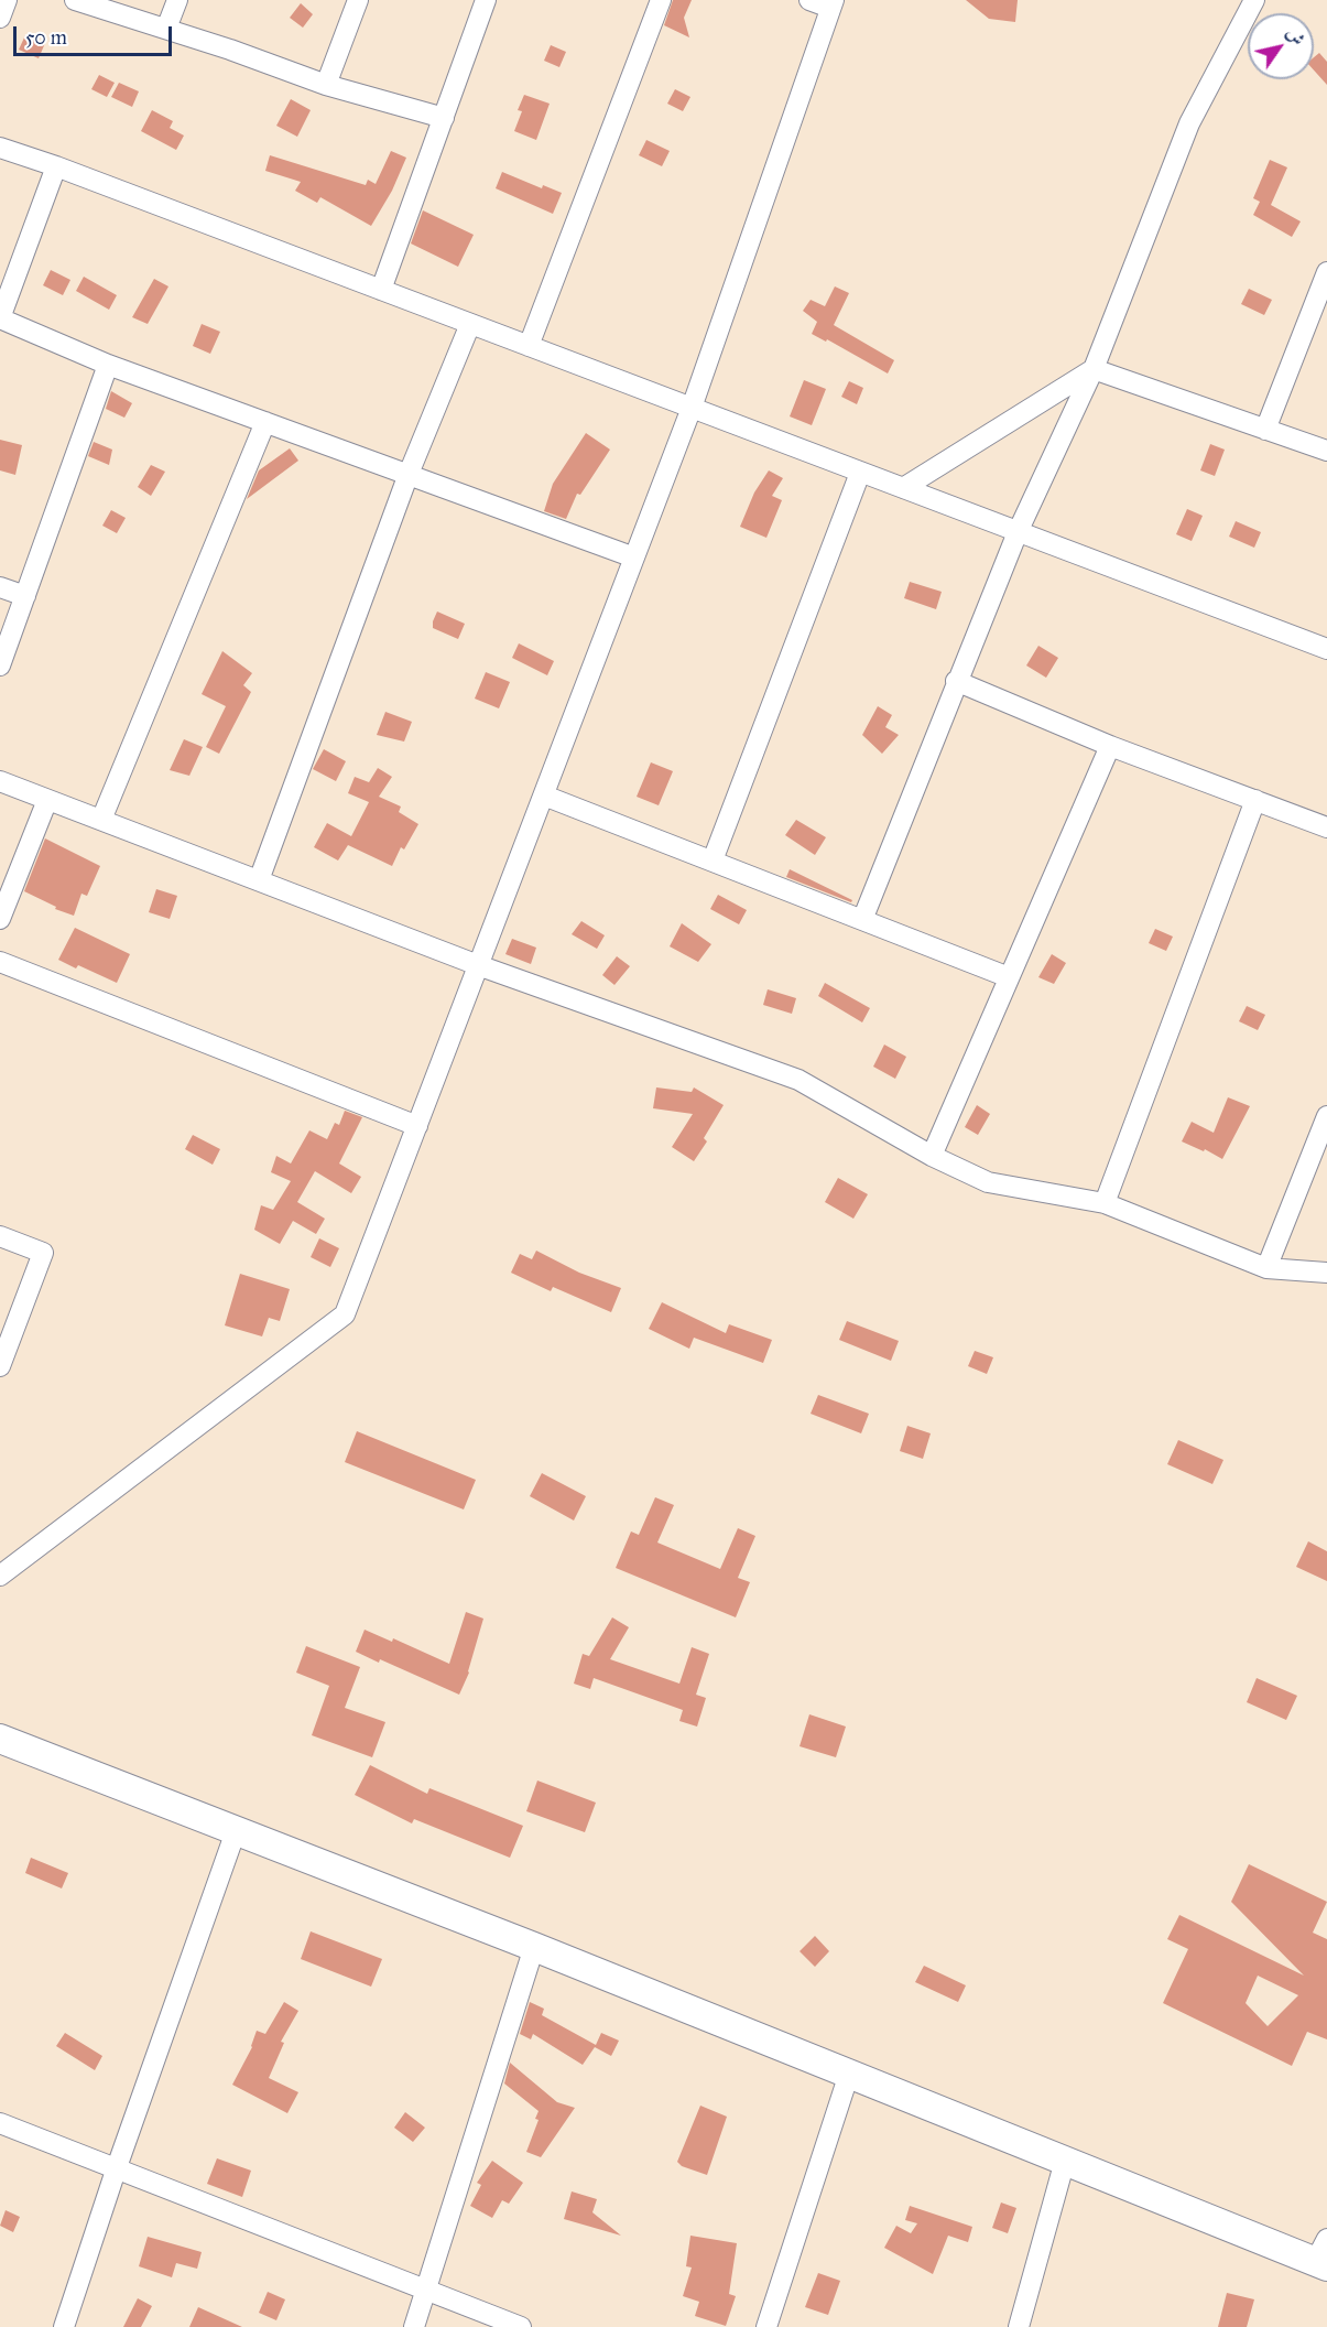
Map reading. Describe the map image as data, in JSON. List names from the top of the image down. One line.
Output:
{"scale_bar":"50 m","north":"top right"}
